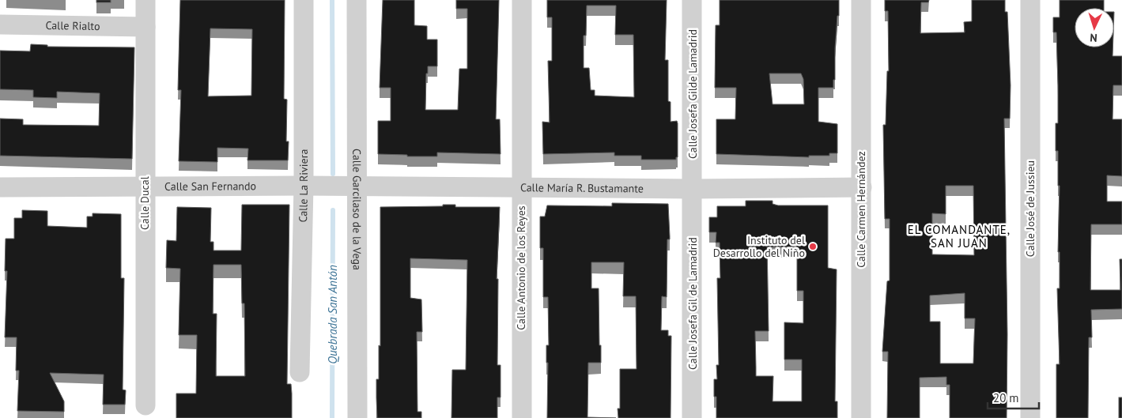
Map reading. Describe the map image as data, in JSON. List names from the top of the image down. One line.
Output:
{"streets":{"street":["Calle Rialto","Calle Josefa Gilde Lamadrid","Calle La Riviera","Calle San Fernando","Calle María R. Bustamante","Calle Ducal","Calle José de Jussieu","Calle Garcilaso de la Vega","Calle Carmen Hernández","Calle Antonio de los Reyes","Calle Josefa Gil de Lamadrid"]},"crossings":[["Calle Rialto","Calle Ducal"],["Calle Josefa Gilde Lamadrid","Calle María R. Bustamante"],["Calle Josefa Gilde Lamadrid","Calle Josefa Gil de Lamadrid"],["Calle La Riviera","Calle San Fernando"],["Calle La Riviera","Calle María R. Bustamante"],["Calle San Fernando","Calle María R. Bustamante"],["Calle San Fernando","Calle Ducal"],["Calle María R. Bustamante","Calle Garcilaso de la Vega"],["Calle María R. Bustamante","Calle Carmen Hernández"],["Calle María R. Bustamante","Calle Antonio de los Reyes"],["Calle María R. Bustamante","Calle Josefa Gil de Lamadrid"]],"districts":["EL COMANDANTE, SAN JUAN"],"water":["Quebrada San Antón"],"places":["Instituto del Desarrollo del Niño"],"scale_bar":"20 m","north":"bottom"}
